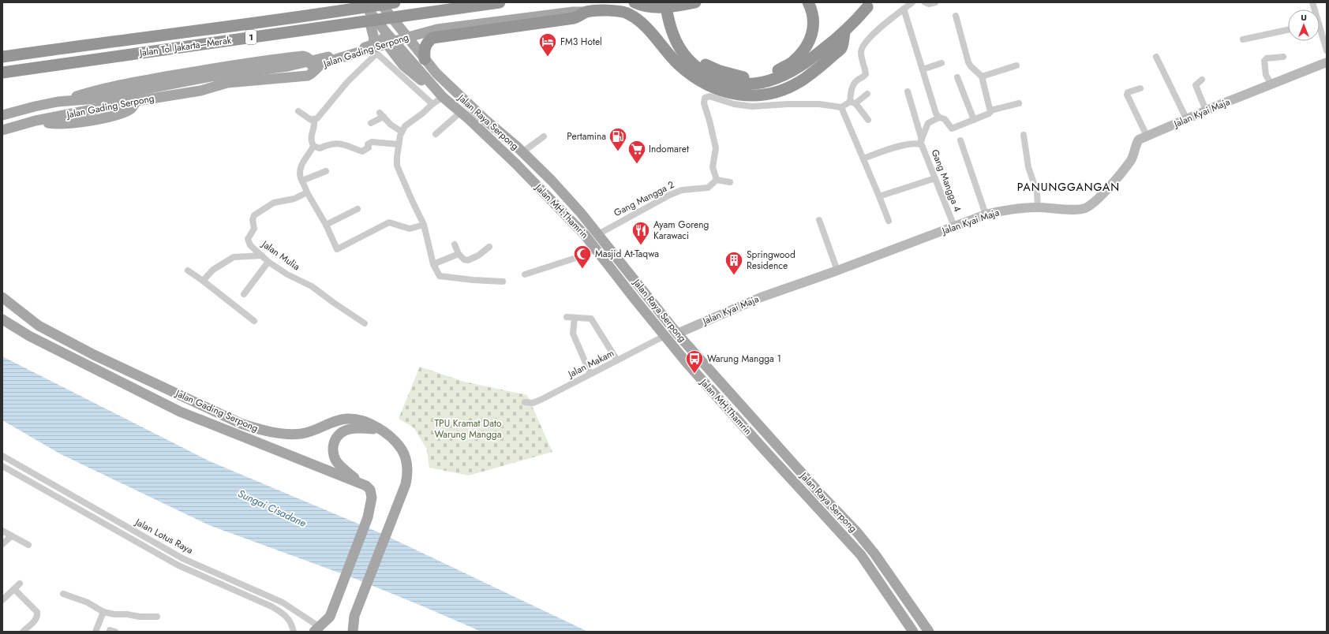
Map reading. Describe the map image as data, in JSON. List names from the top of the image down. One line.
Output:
{"streets":{"highway":["1","Jalan Tol Jakarta–Merak"],"main road":["Jalan Gading Serpong","Jalan Kyai Maja","Jalan Raya Serpong","Jalan MH.Thamrin"],"street":["Gang Mangga 4","Gang Mangga 2","Jalan Mulia","Jalan Makam","Jalan Lotus Raya"]},"crossings":[["Jalan Gading Serpong","Jalan Lotus Raya"],["Jalan Kyai Maja","Jalan Raya Serpong"],["Jalan Kyai Maja","Gang Mangga 4"],["Jalan Raya Serpong","Gang Mangga 2"],["Jalan Raya Serpong","Jalan MH.Thamrin"],["Jalan MH.Thamrin","Jalan Makam"]],"districts":["PANUNGGANGAN"],"water":["Sungai Cisadane"],"parks":["TPU Kramat Dato Warung Mangga"],"places":{"hotel":["FM3 Hotel"],"fuel station":["Pertamina"],"supermarket":["Indomaret"],"restaurant":["Ayam Goreng Karawaci"],"mosque":["Masjid At-Taqwa"],"building":["Springwood Residence"],"bus stop":["Warung Mangga 1"]},"north":"top"}
